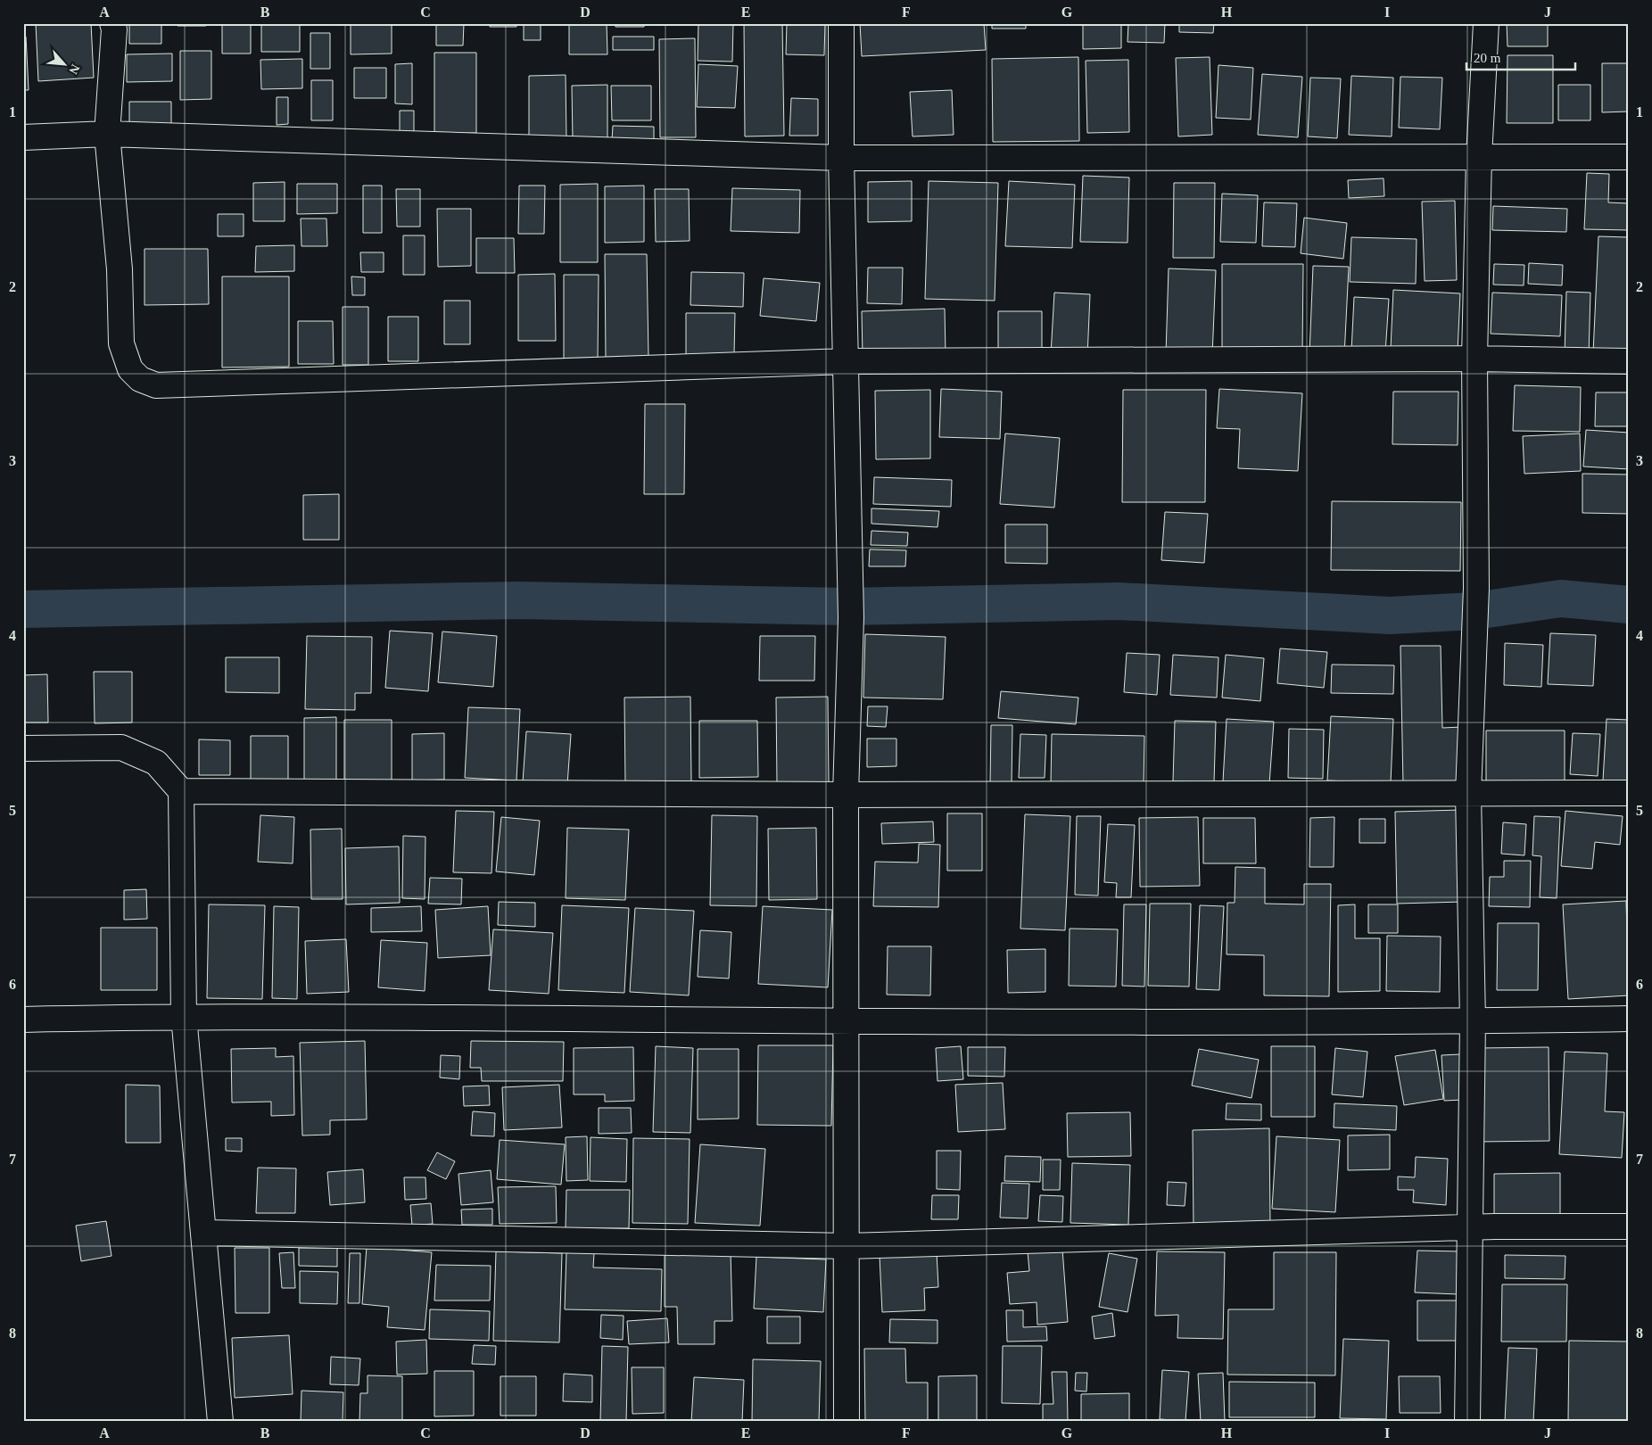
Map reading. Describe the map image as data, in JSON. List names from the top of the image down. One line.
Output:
{"scale_bar":"20 m","north":"bottom right","grid":{"columns":["A","B","C","D","E","F","G","H","I","J"],"rows":["1","2","3","4","5","6","7","8"]}}
